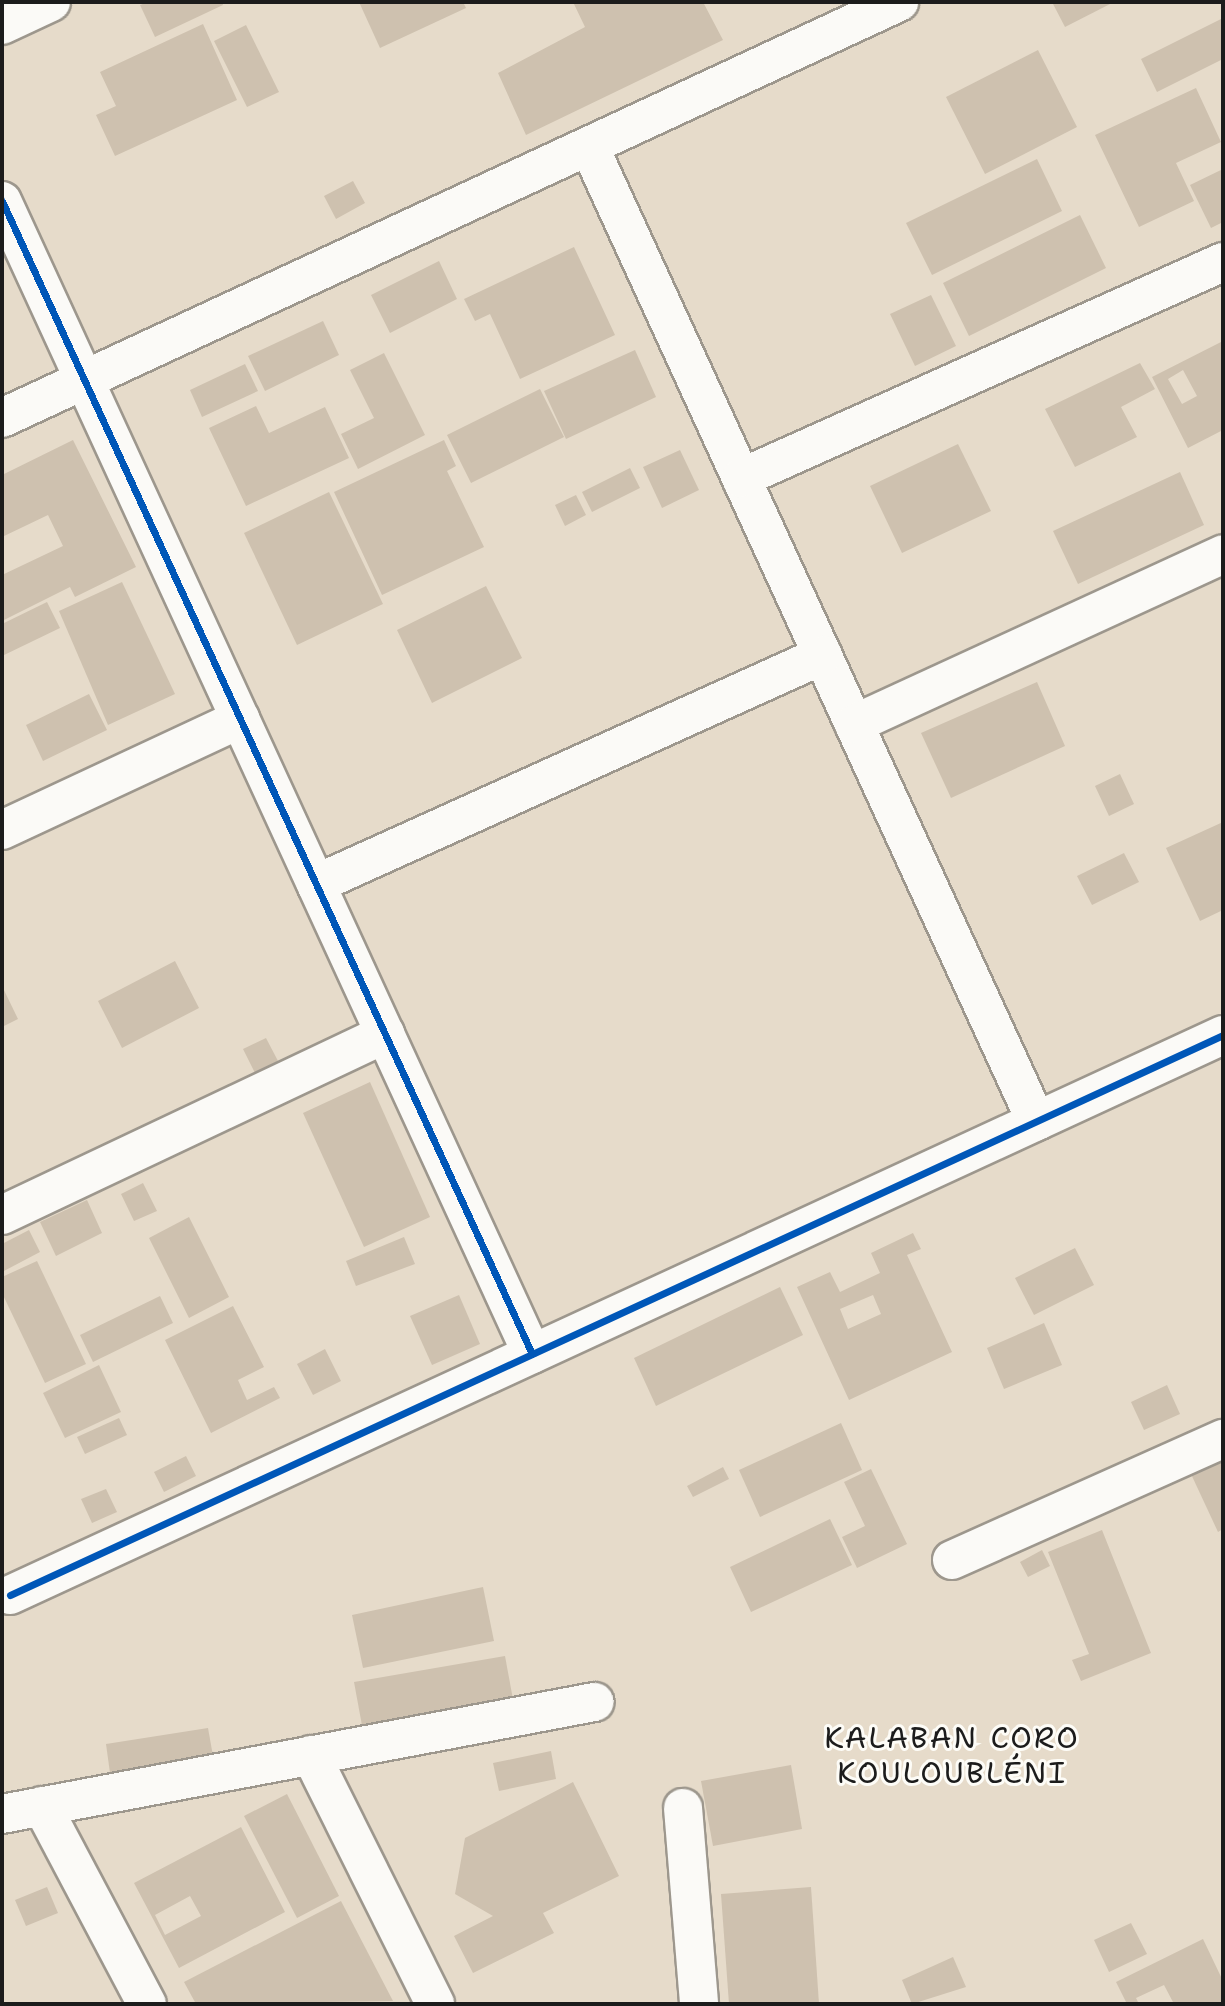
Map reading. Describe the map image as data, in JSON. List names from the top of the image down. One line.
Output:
{"districts":["KALABAN CORO KOULOUBLÉNI"]}
